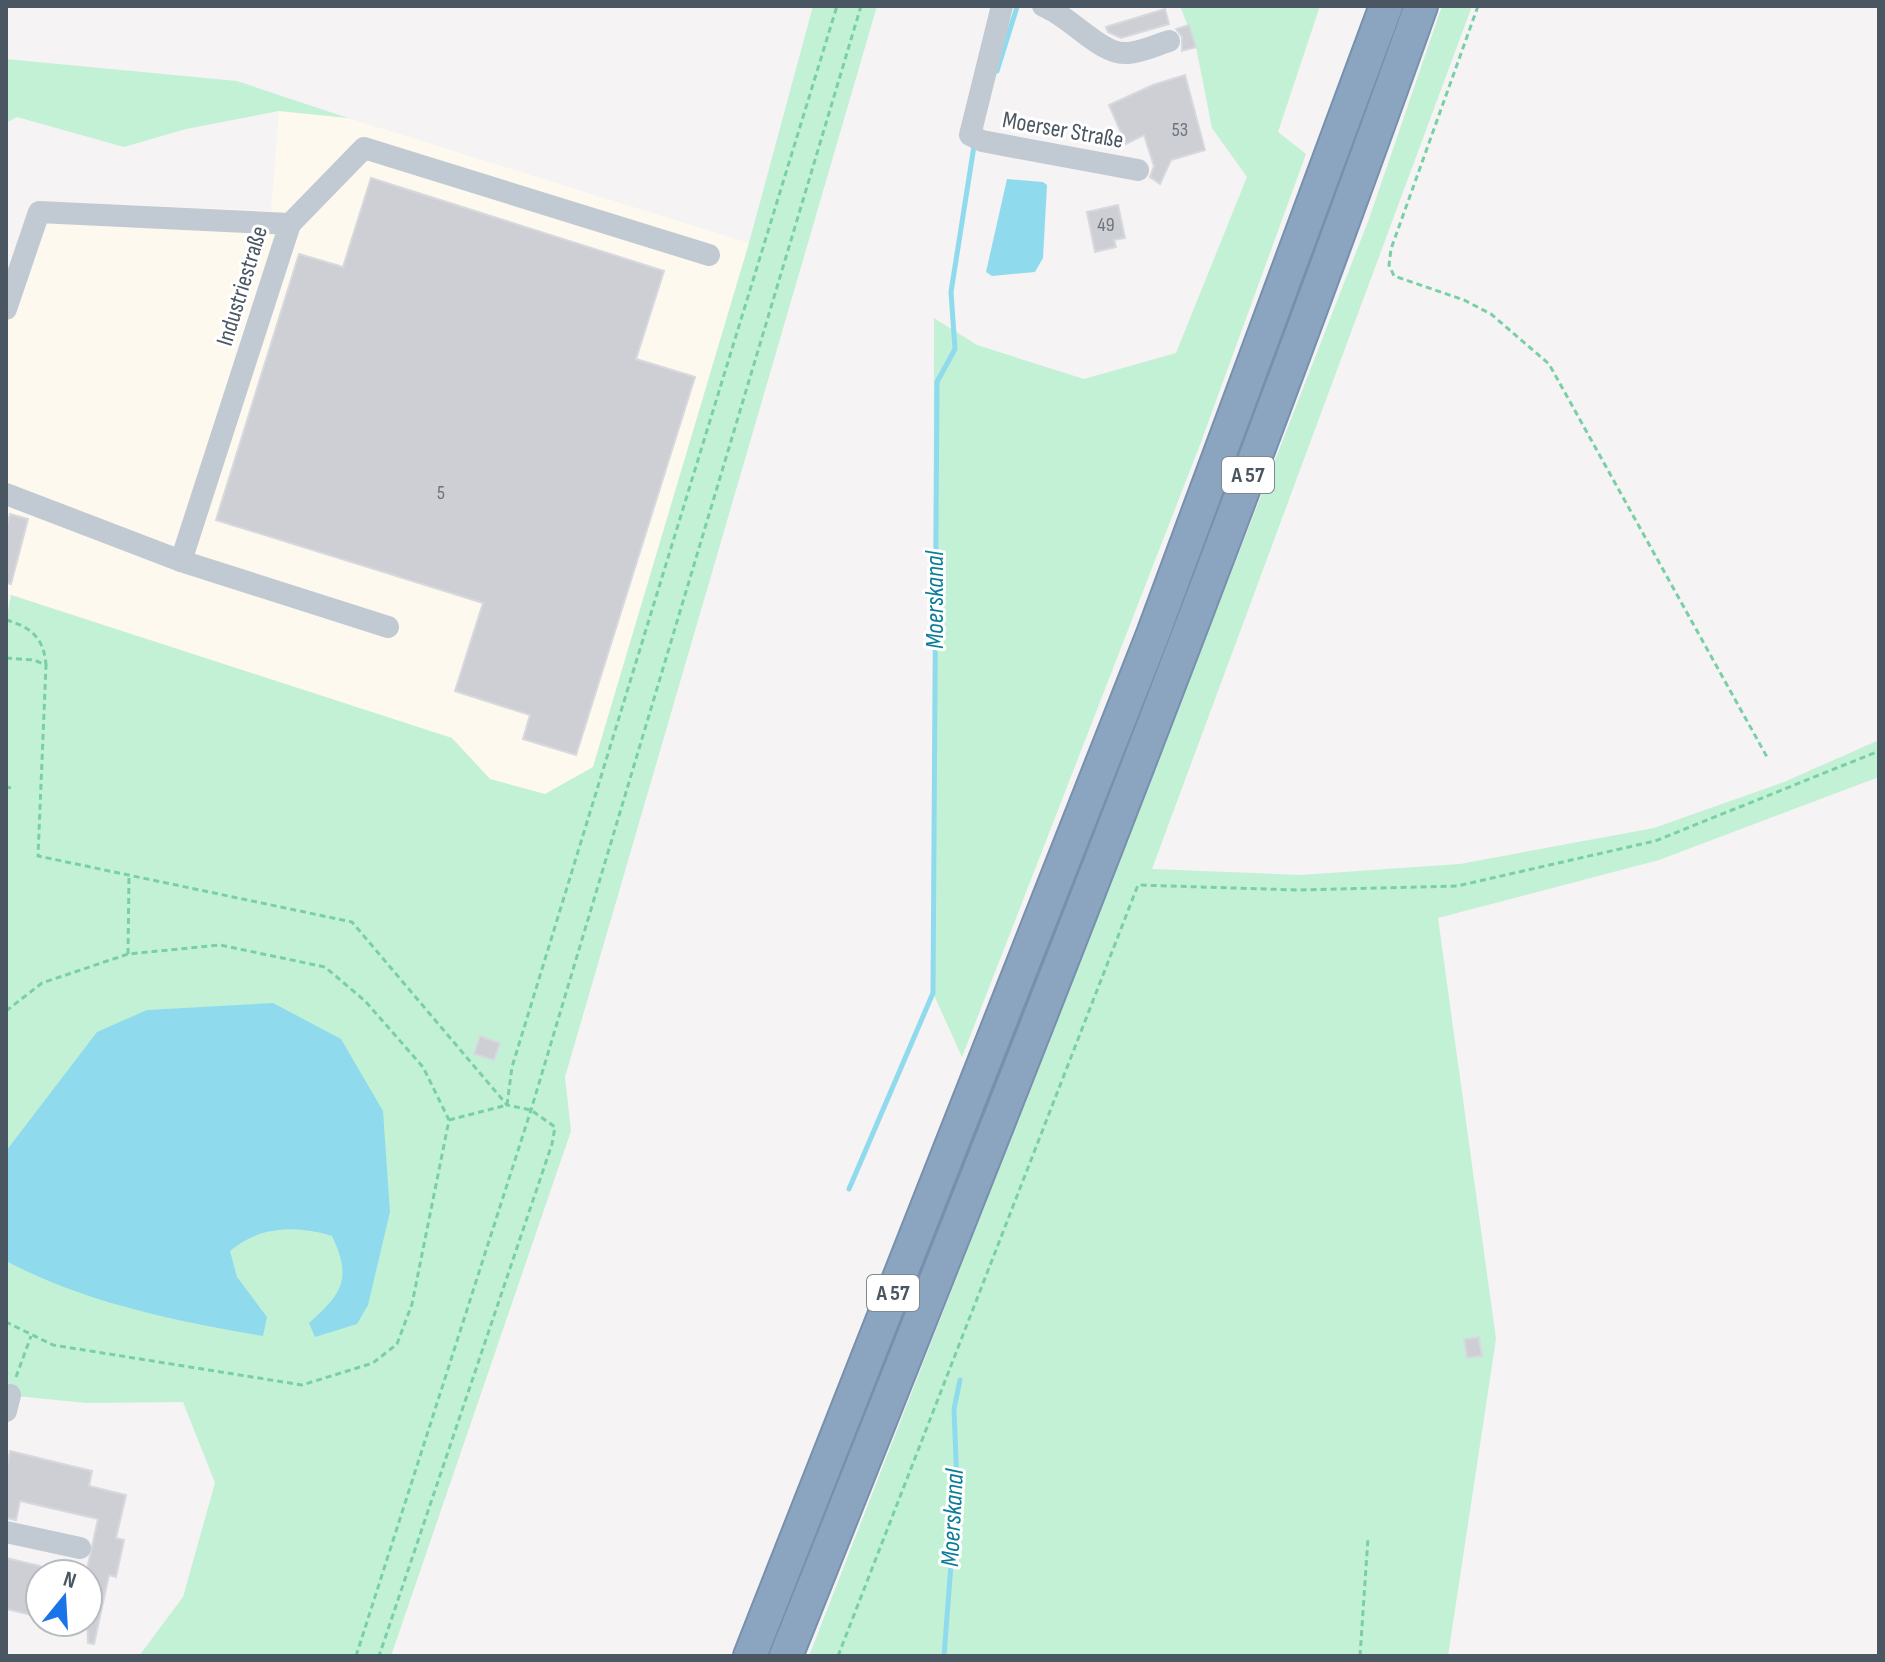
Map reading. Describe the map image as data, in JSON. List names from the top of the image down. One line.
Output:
{"streets":{"highway":["A 57"],"street":["Moerser Straße","Industriestraße"]},"water":["Moerskanal"],"house_numbers":["53","49","5"],"north":"top"}
